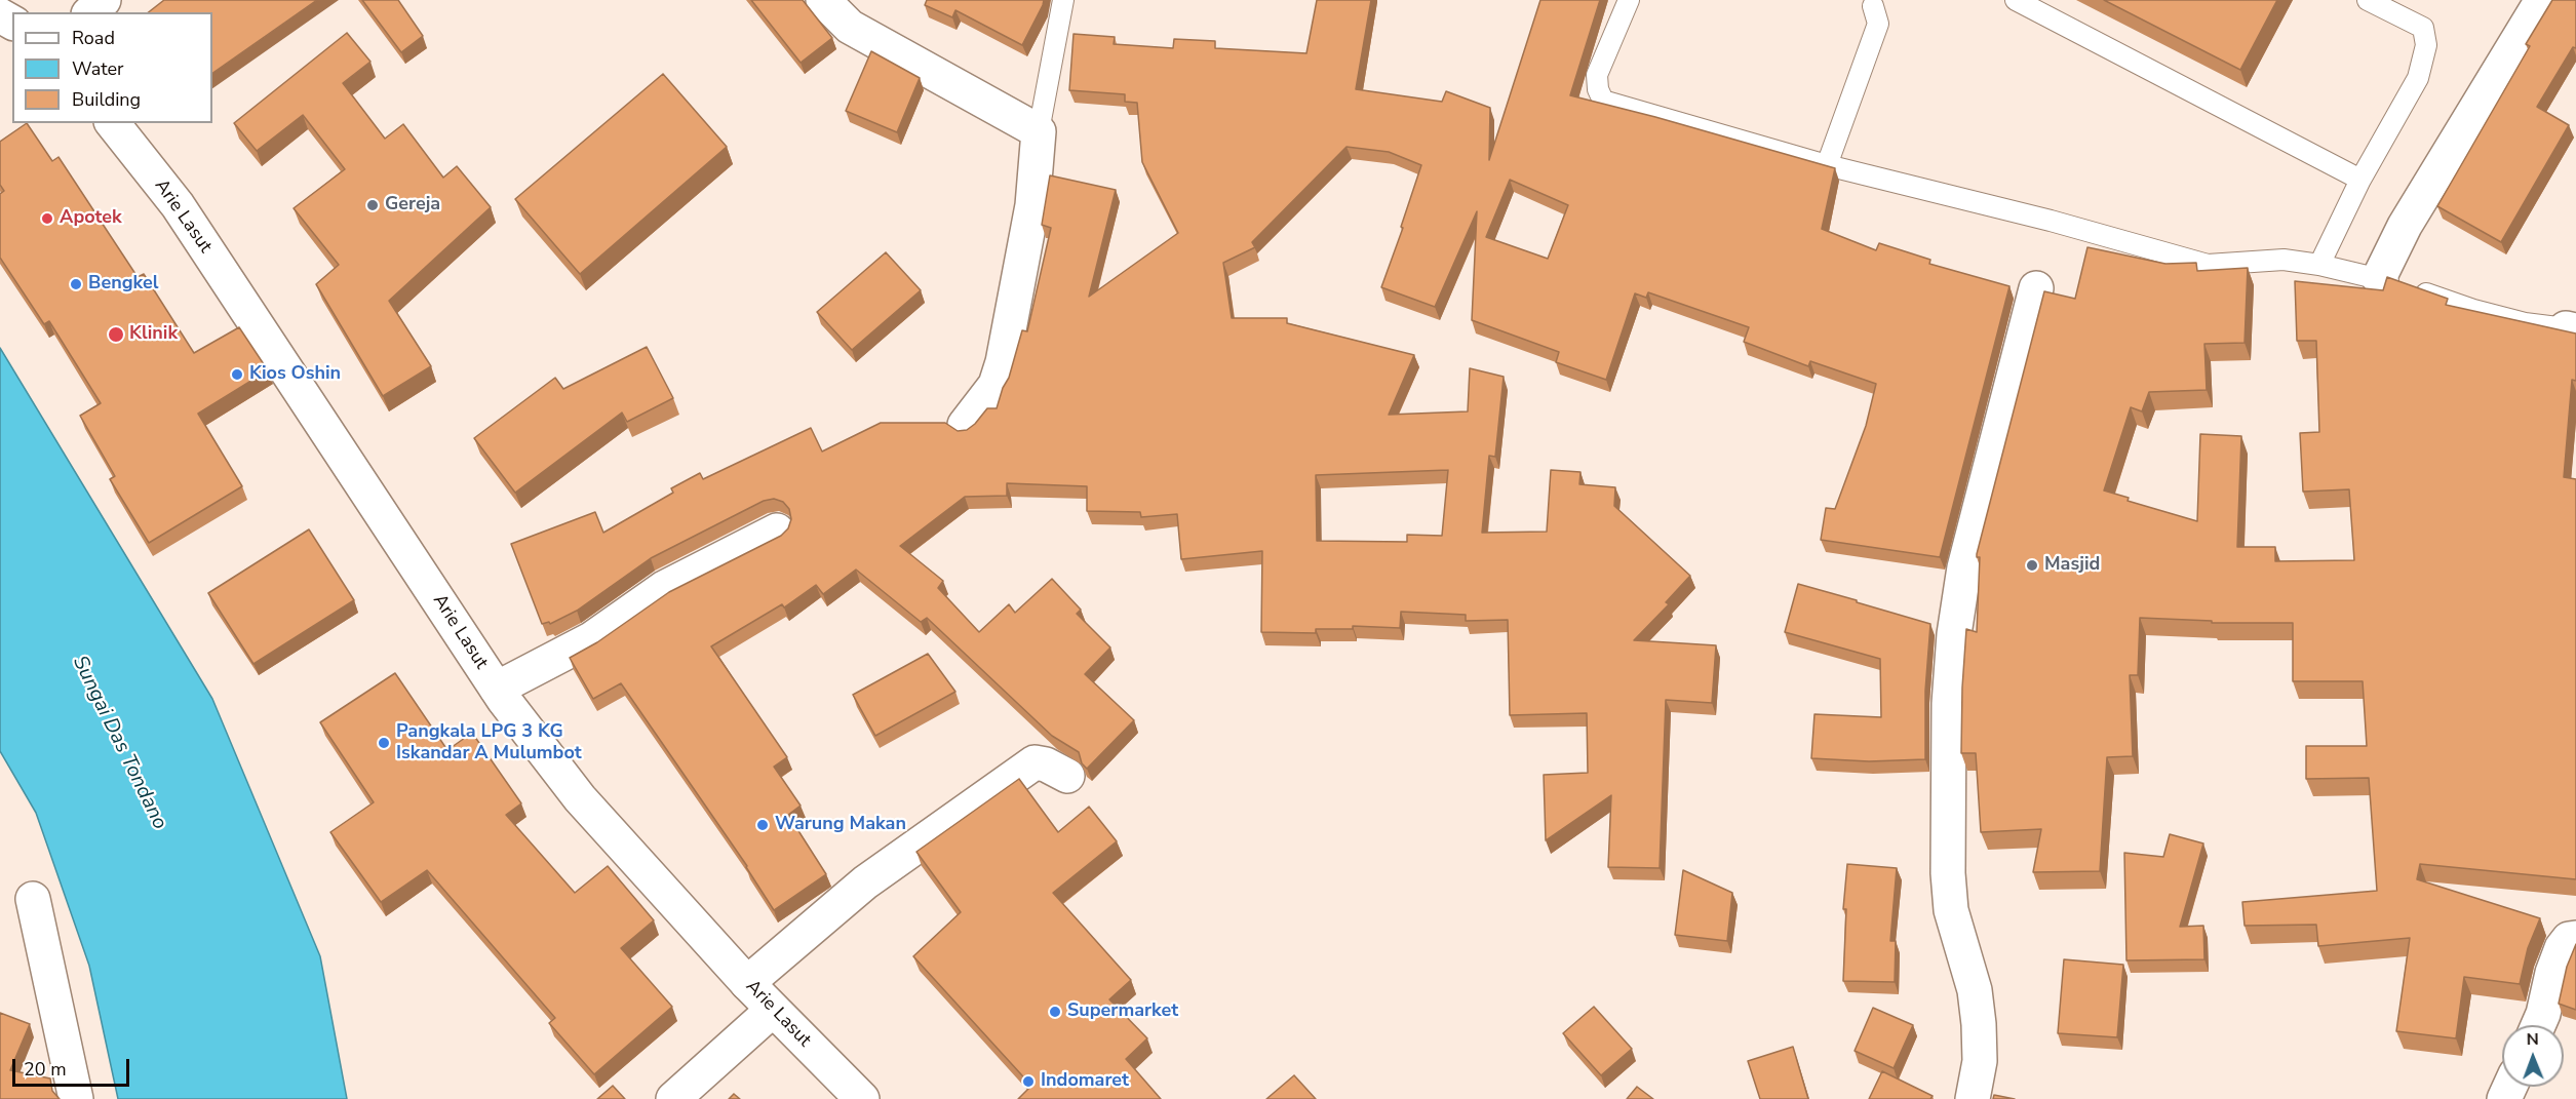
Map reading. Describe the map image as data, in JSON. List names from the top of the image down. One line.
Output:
{"streets":{"street":["Arie Lasut"]},"water":["Sungai Das Tondano"],"places":["Gereja","Apotek","Bengkel","Klinik","Kios Oshin","Masjid","Pangkala LPG 3 KG Iskandar A Mulumbot","Warung Makan","Supermarket","Indomaret"],"legend":["Road","Water","Building"],"scale_bar":"20 m","north":"top"}
